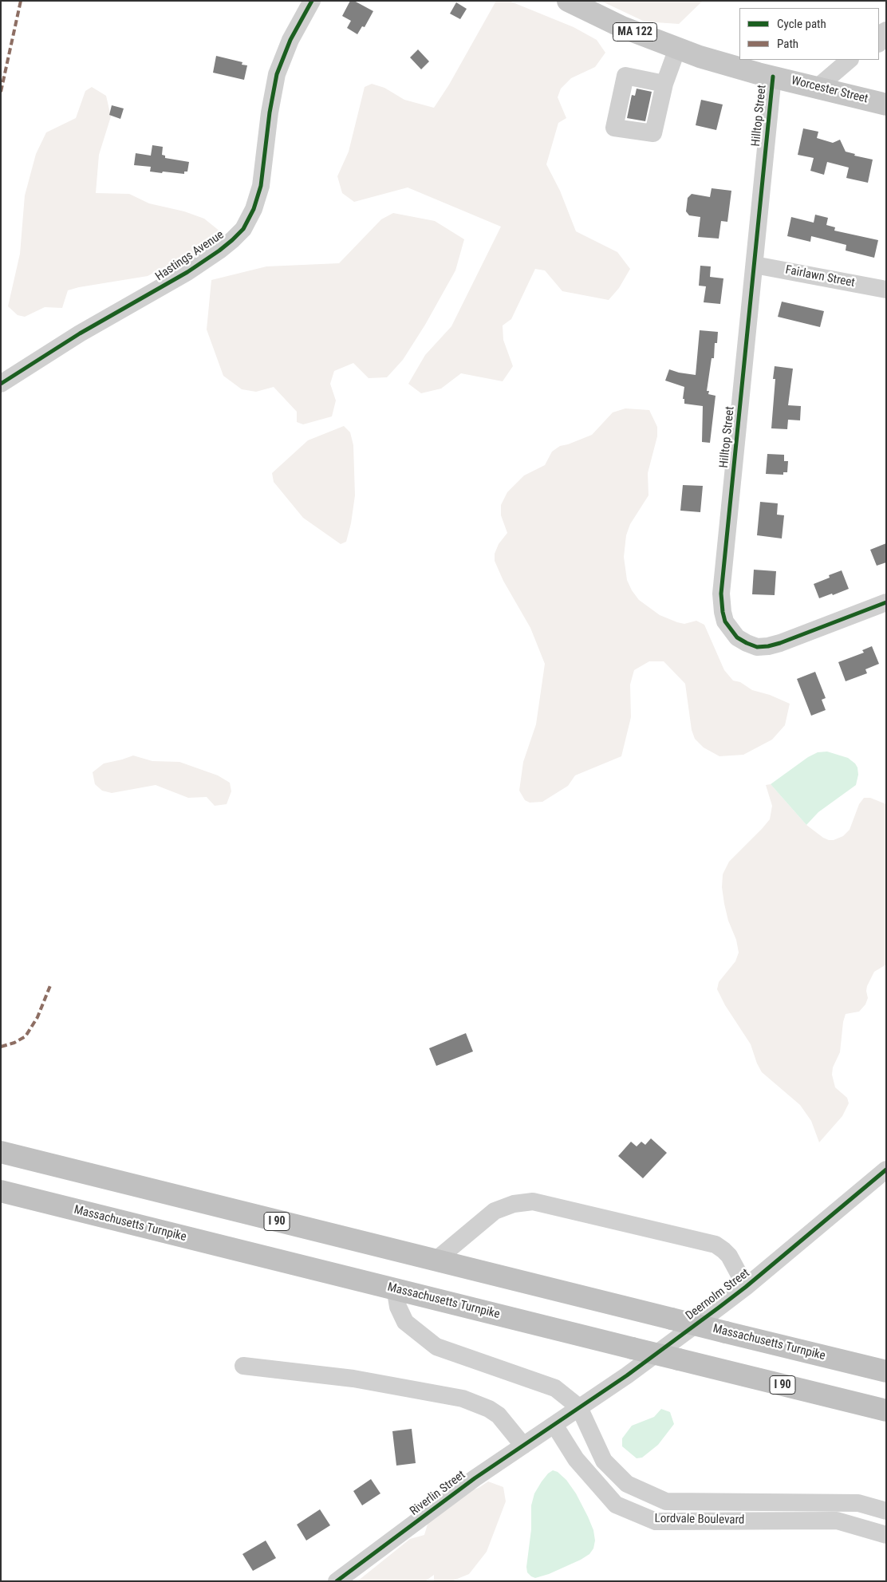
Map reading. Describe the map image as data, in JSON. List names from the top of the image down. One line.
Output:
{"streets":{"highway":["I 90","Massachusetts Turnpike"],"main road":["MA 122","Worcester Street"],"street":["Hilltop Street","Hastings Avenue","Fairlawn Street","Deernolm Street","Riverlin Street","Lordvale Boulevard"]},"crossings":[["MA 122","Worcester Street"],["Worcester Street","Hilltop Street"],["Hilltop Street","Fairlawn Street"],["Deernolm Street","Riverlin Street"],["Deernolm Street","Lordvale Boulevard"],["Riverlin Street","Lordvale Boulevard"]],"legend":["Cycle path","Path"]}
